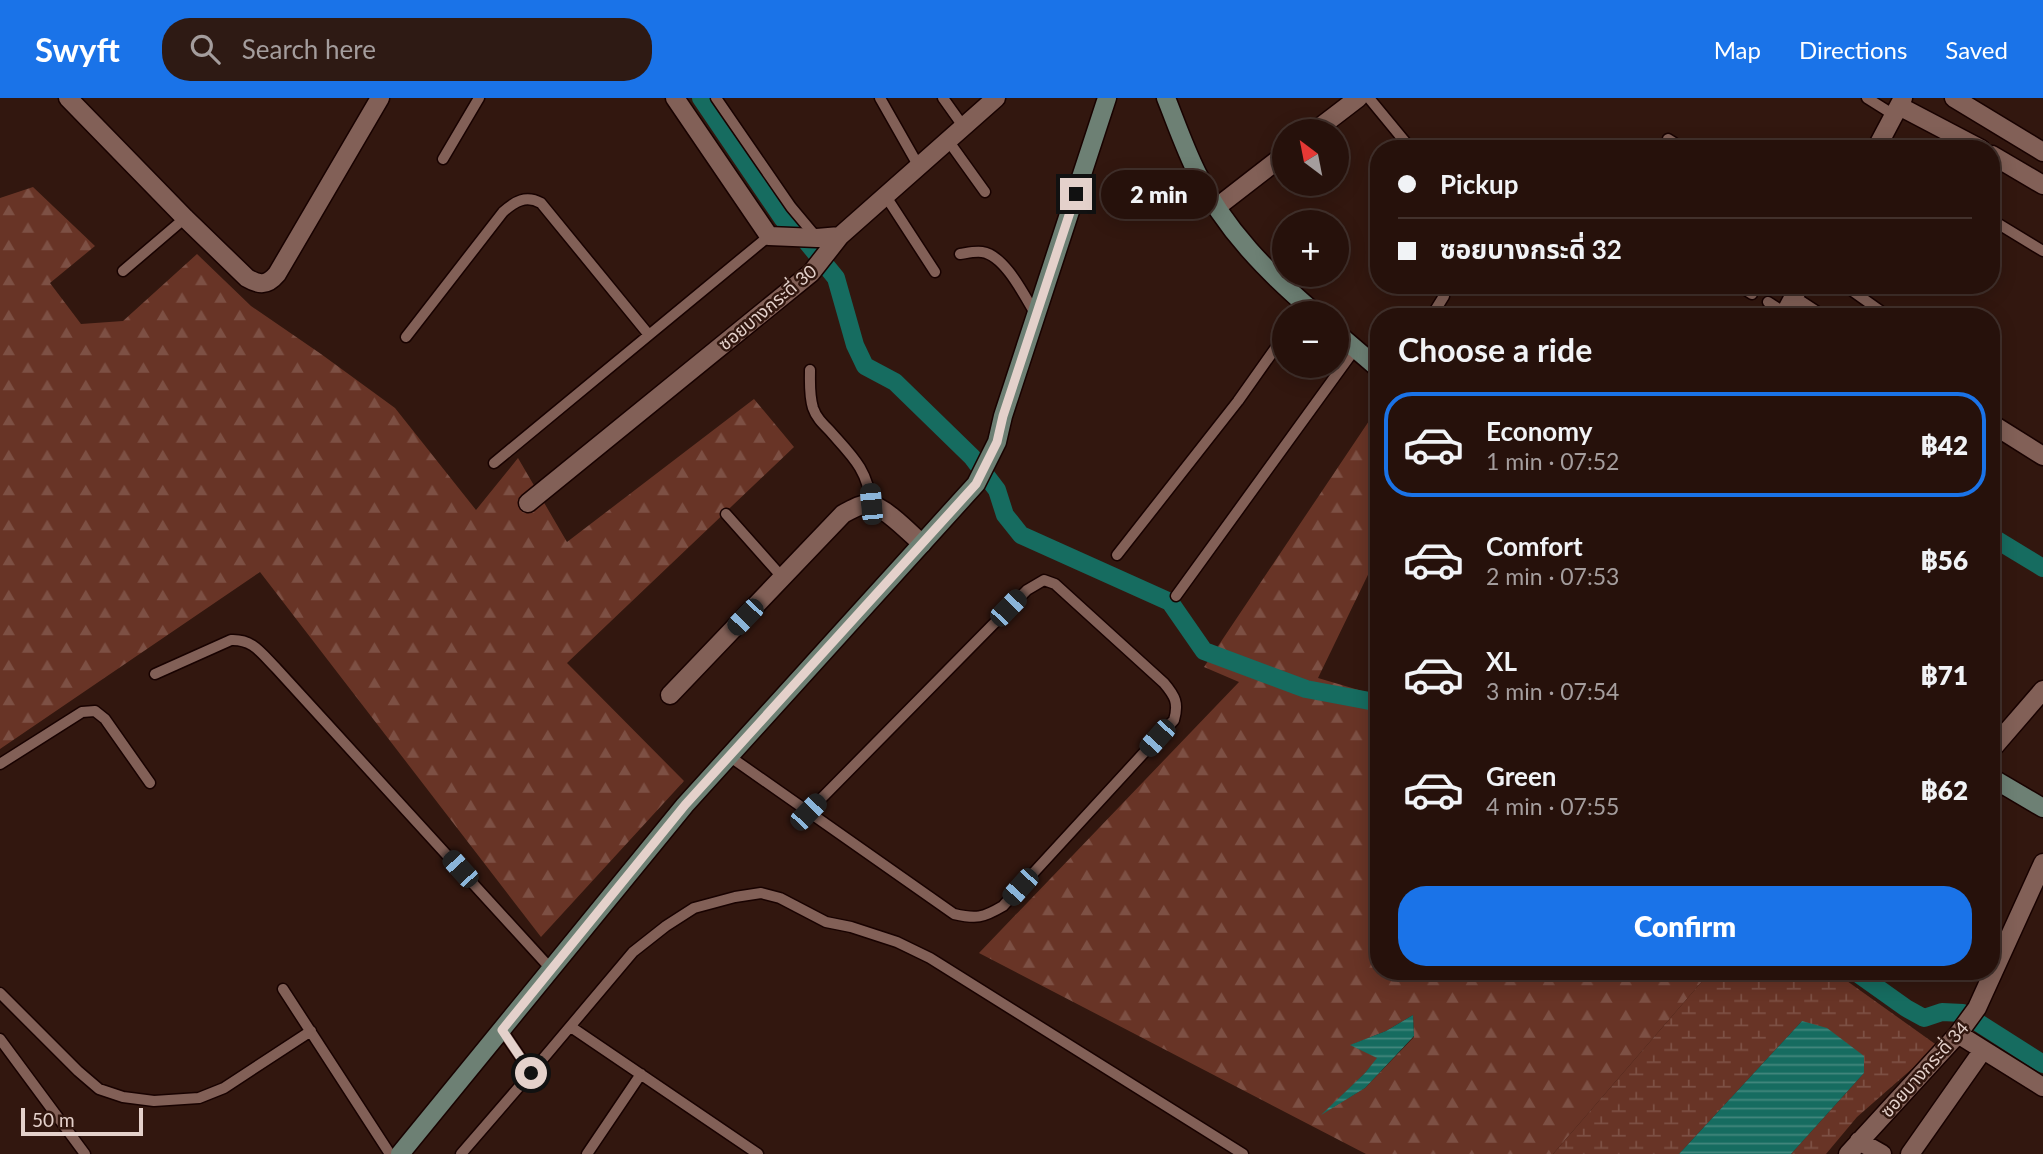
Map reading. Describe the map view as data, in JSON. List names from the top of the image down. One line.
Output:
{"streets":{"street":["ซอยบางกระดี่ 30","ซอยบางกระดี่ 34"]},"scale_bar":"50 m","north":"top left","page":{"header":"Swyft","search":"Search here","nav":["Map","Directions","Saved"],"map_buttons":["+","−"],"banner":["Pickup","ซอยบางกระดี่ 32"],"bubble":"2 min","heading":"Choose a ride","list":[{"name":"Economy","note":"1 min · 07:52","value":"฿42"},{"name":"Comfort","note":"2 min · 07:53","value":"฿56"},{"name":"XL","note":"3 min · 07:54","value":"฿71"},{"name":"Green","note":"4 min · 07:55","value":"฿62"}],"buttons":"Confirm","scale":"50 m"}}
